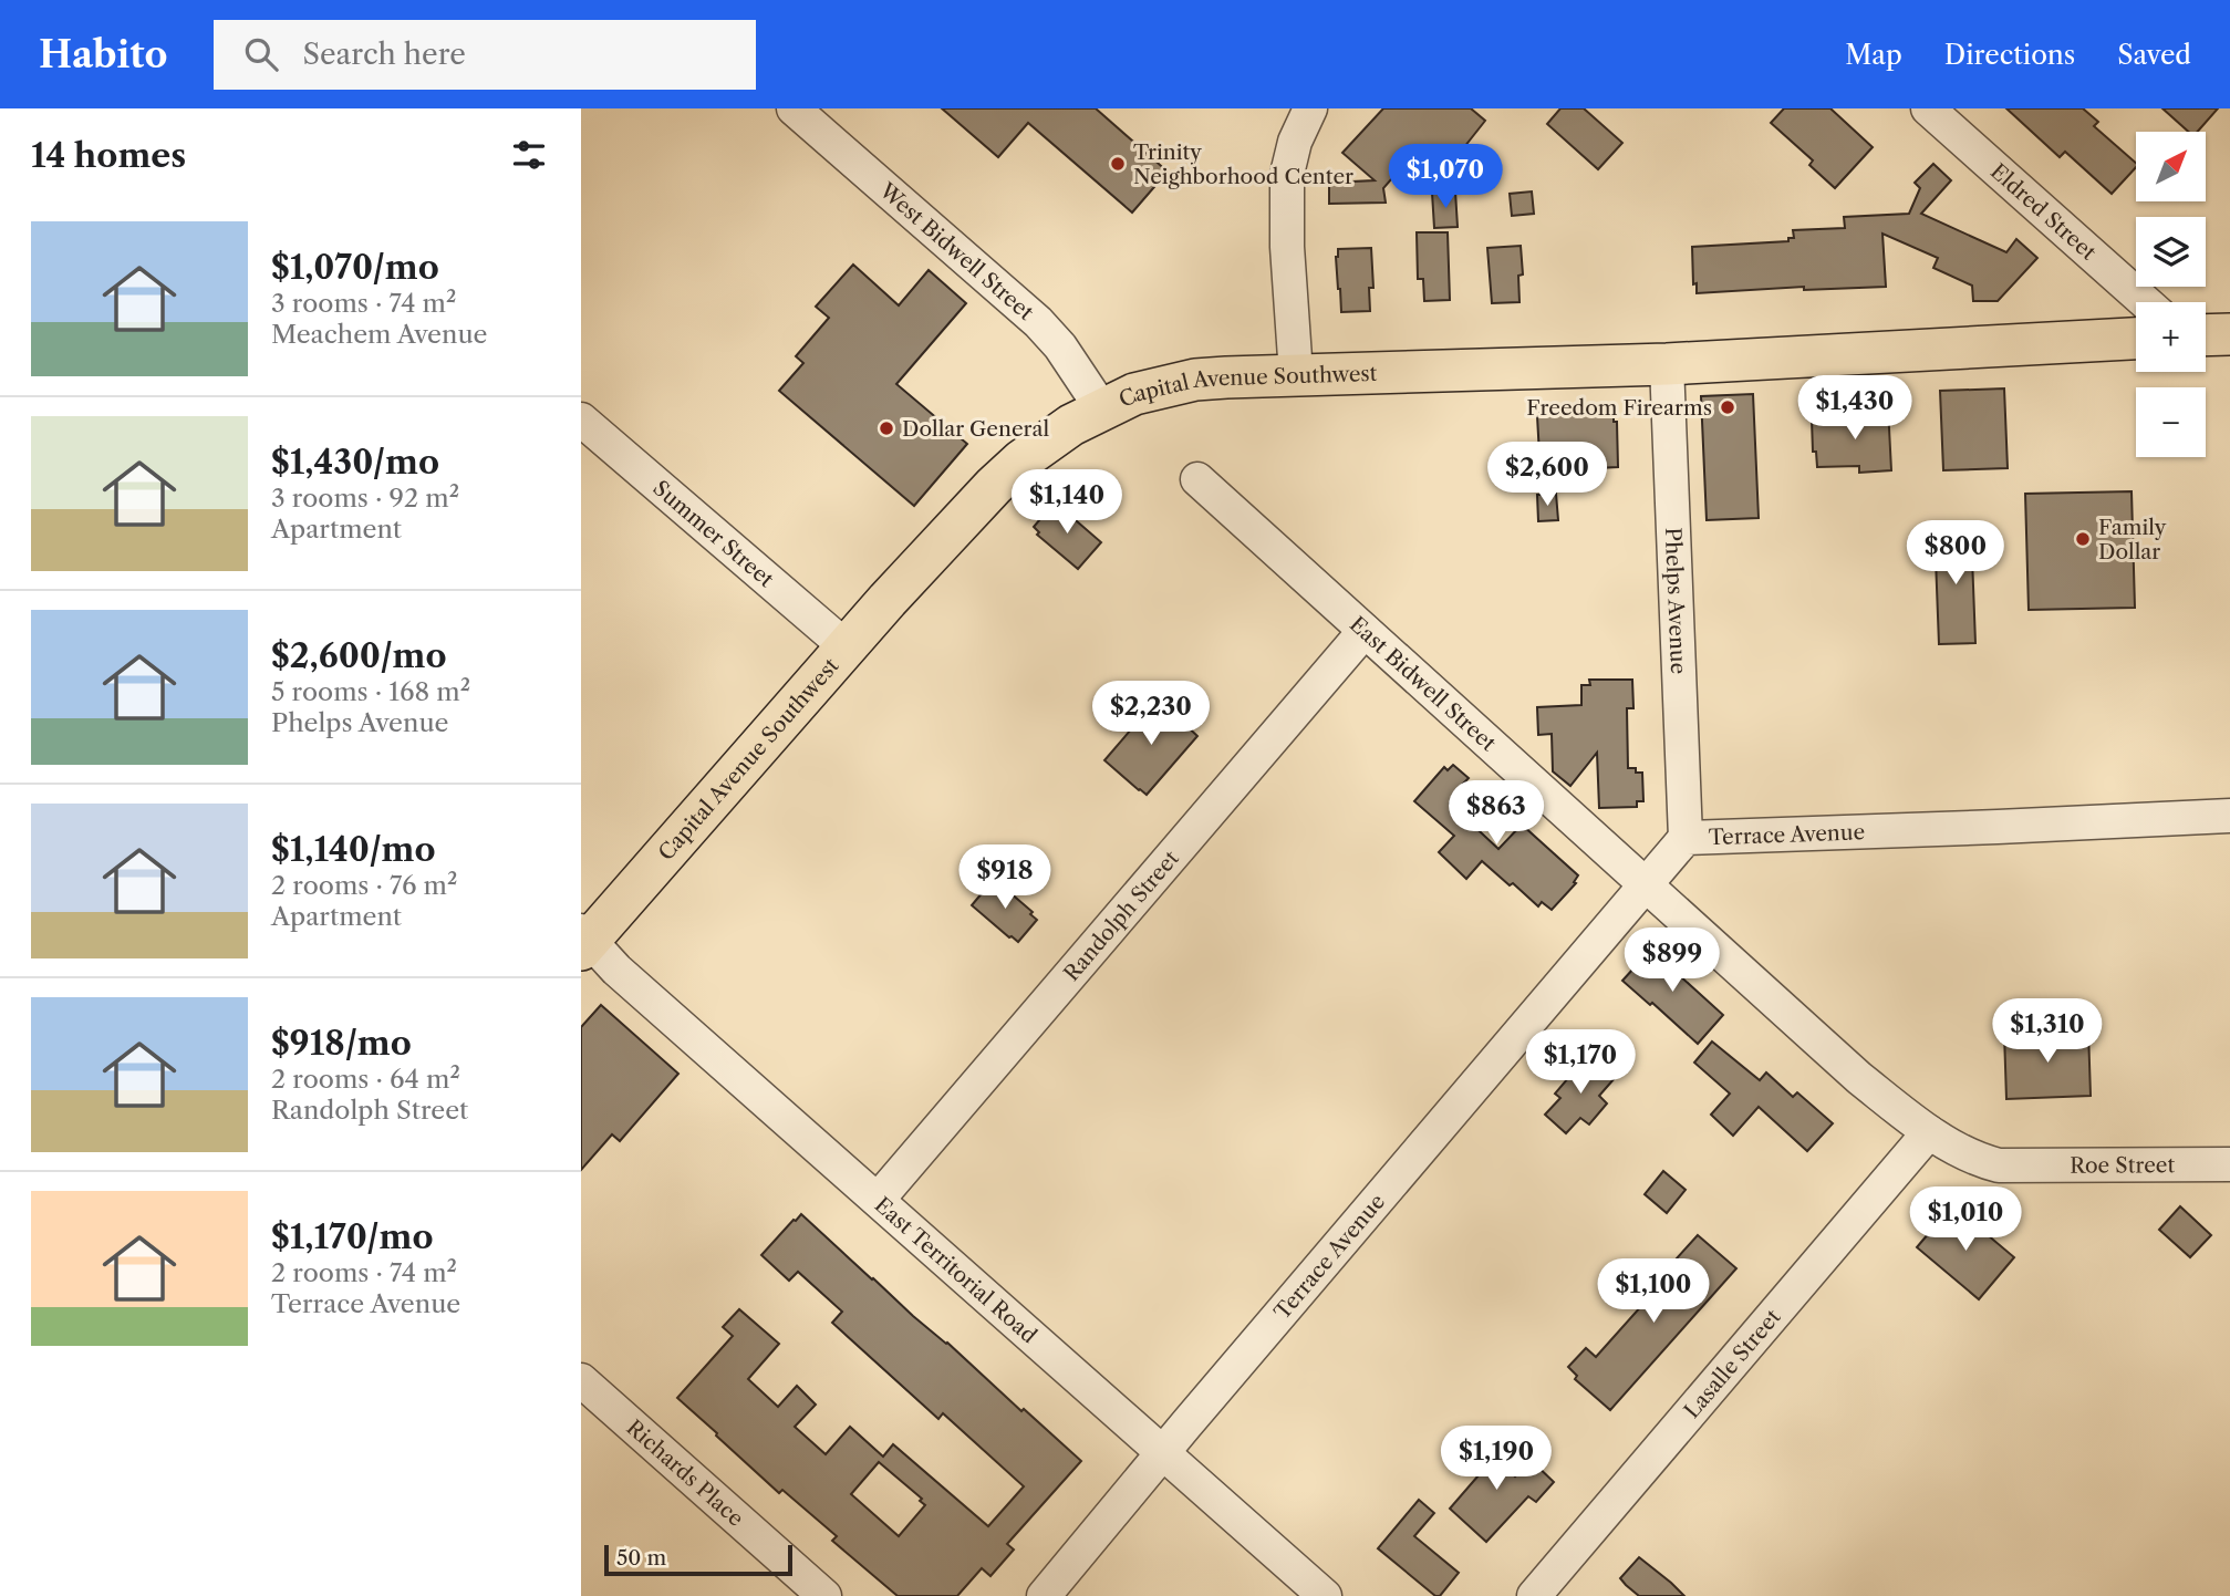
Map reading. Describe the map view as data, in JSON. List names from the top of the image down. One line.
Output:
{"streets":{"main road":["Capital Avenue Southwest"],"street":["Eldred Street","West Bidwell Street","Summer Street","Phelps Avenue","East Bidwell Street","Terrace Avenue","Randolph Street","Roe Street","East Territorial Road","Lasalle Street","Richards Place"]},"crossings":[["West Bidwell Street","Capital Avenue Southwest"],["Capital Avenue Southwest","Summer Street"],["Capital Avenue Southwest","Phelps Avenue"],["Capital Avenue Southwest","East Territorial Road"],["Phelps Avenue","Terrace Avenue"],["East Bidwell Street","Terrace Avenue"],["East Bidwell Street","Randolph Street"],["East Bidwell Street","Roe Street"],["East Bidwell Street","Lasalle Street"],["Terrace Avenue","East Territorial Road"],["Randolph Street","East Territorial Road"],["Roe Street","Lasalle Street"]],"places":["Trinity Neighborhood Center","Freedom Firearms","Dollar General","Family Dollar"],"scale_bar":"50 m","north":"top right","page":{"header":"Habito","search":"Search here","nav":["Map","Directions","Saved"],"heading":"14 homes","map_buttons":["+","−"],"price":["$1,070","$1,430","$2,600","$1,140","$800","$2,230","$863","$918","$899","$1,310","$1,170","$1,010","$1,100","$1,190"],"list":[{"name":"$1,070/mo","note":"3 rooms · 74 m² · Meachem Avenue"},{"name":"$1,430/mo","note":"3 rooms · 92 m² · Apartment"},{"name":"$2,600/mo","note":"5 rooms · 168 m² · Phelps Avenue"},{"name":"$1,140/mo","note":"2 rooms · 76 m² · Apartment"},{"name":"$918/mo","note":"2 rooms · 64 m² · Randolph Street"},{"name":"$1,170/mo","note":"2 rooms · 74 m² · Terrace Avenue"}],"scale":"50 m"}}
